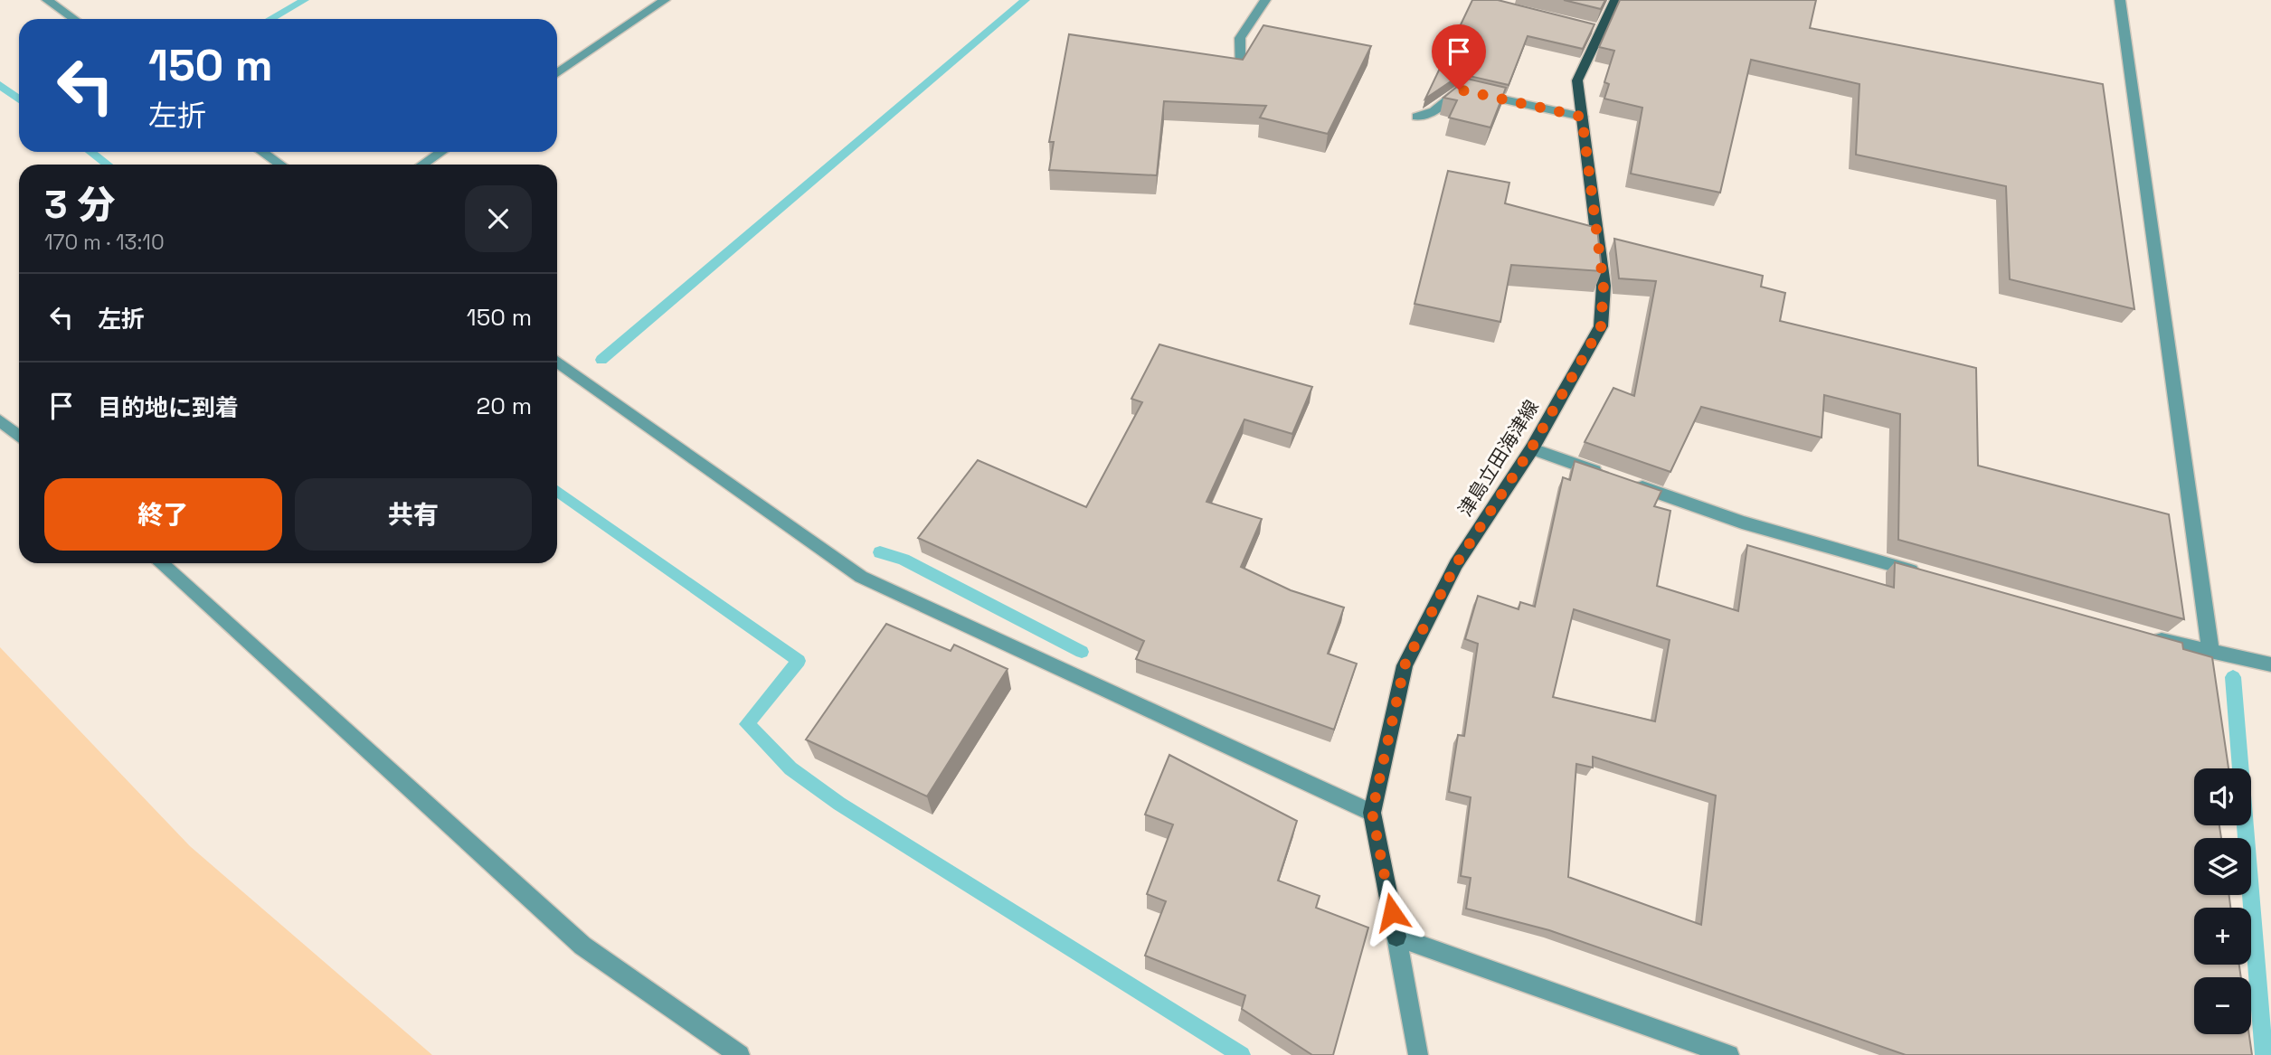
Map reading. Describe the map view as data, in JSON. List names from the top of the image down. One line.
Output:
{"streets":{"main road":["津島立田海津線"]},"page":{"turn":["150 m","左折"],"heading":["3 分","170 m · 13:10"],"list":[{"name":"左折","value":"150 m"},{"name":"目的地に到着","value":"20 m"}],"buttons":["終了","共有"],"map_buttons":["+","−"]}}
